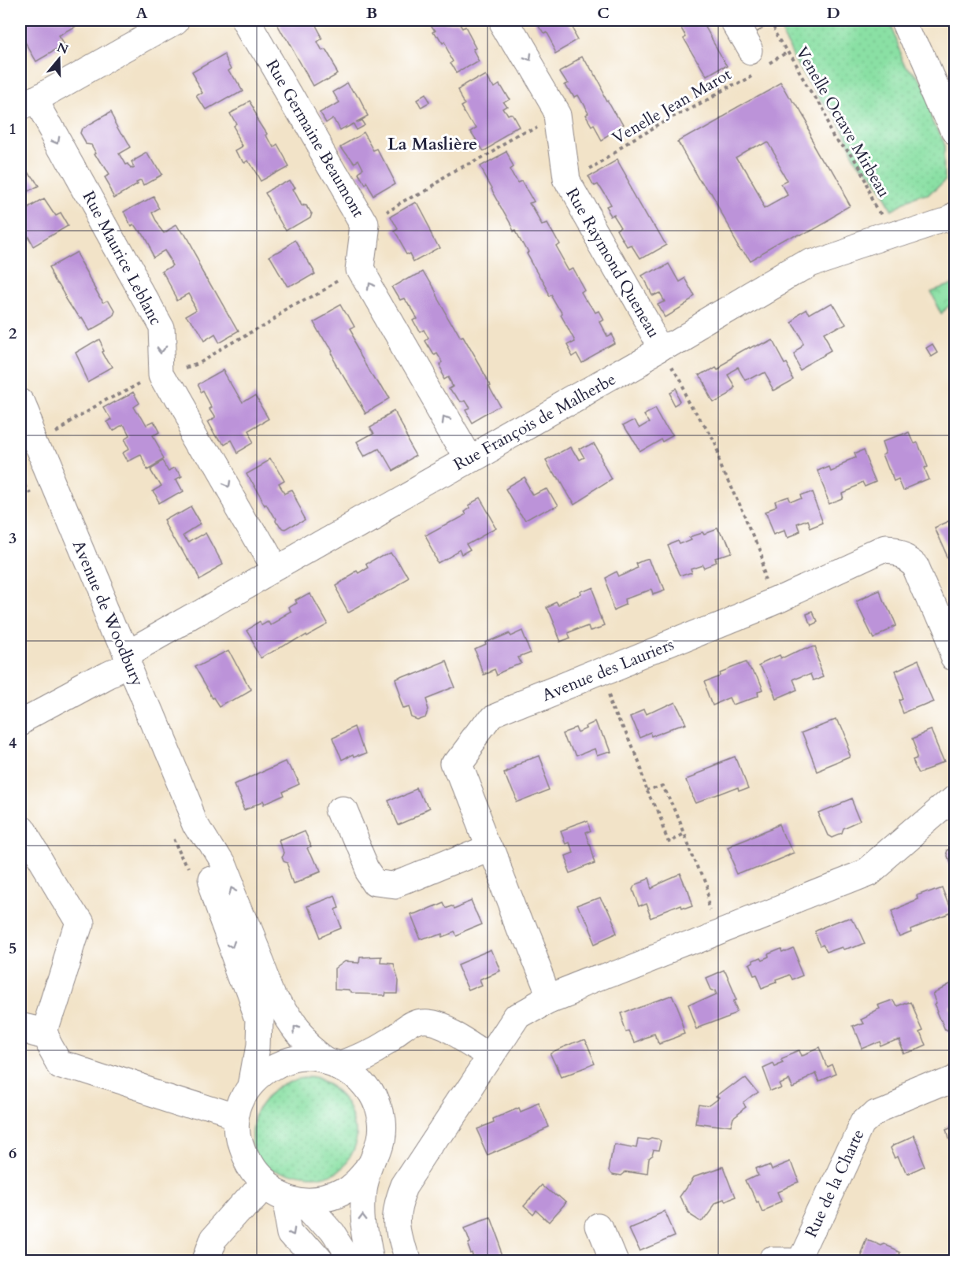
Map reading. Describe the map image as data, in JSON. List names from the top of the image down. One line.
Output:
{"streets":{"street":["Rue Germaine Beaumont","Rue Maurice Leblanc","Rue Raymond Queneau","Rue François de Malherbe","Avenue de Woodbury","Avenue des Lauriers","Rue de la Charte"],"path":["Venelle Jean Marot","Venelle Octave Mirbeau"]},"crossings":[["Venelle Jean Marot","Venelle Octave Mirbeau"],["Venelle Jean Marot","Rue Raymond Queneau"],["Venelle Octave Mirbeau","Rue François de Malherbe"],["Rue Maurice Leblanc","Rue François de Malherbe"],["Rue Raymond Queneau","Rue François de Malherbe"],["Rue François de Malherbe","Avenue de Woodbury"]],"districts":["La Maslière"],"north":"top","grid":{"columns":["A","B","C","D"],"rows":["1","2","3","4","5","6"]}}
